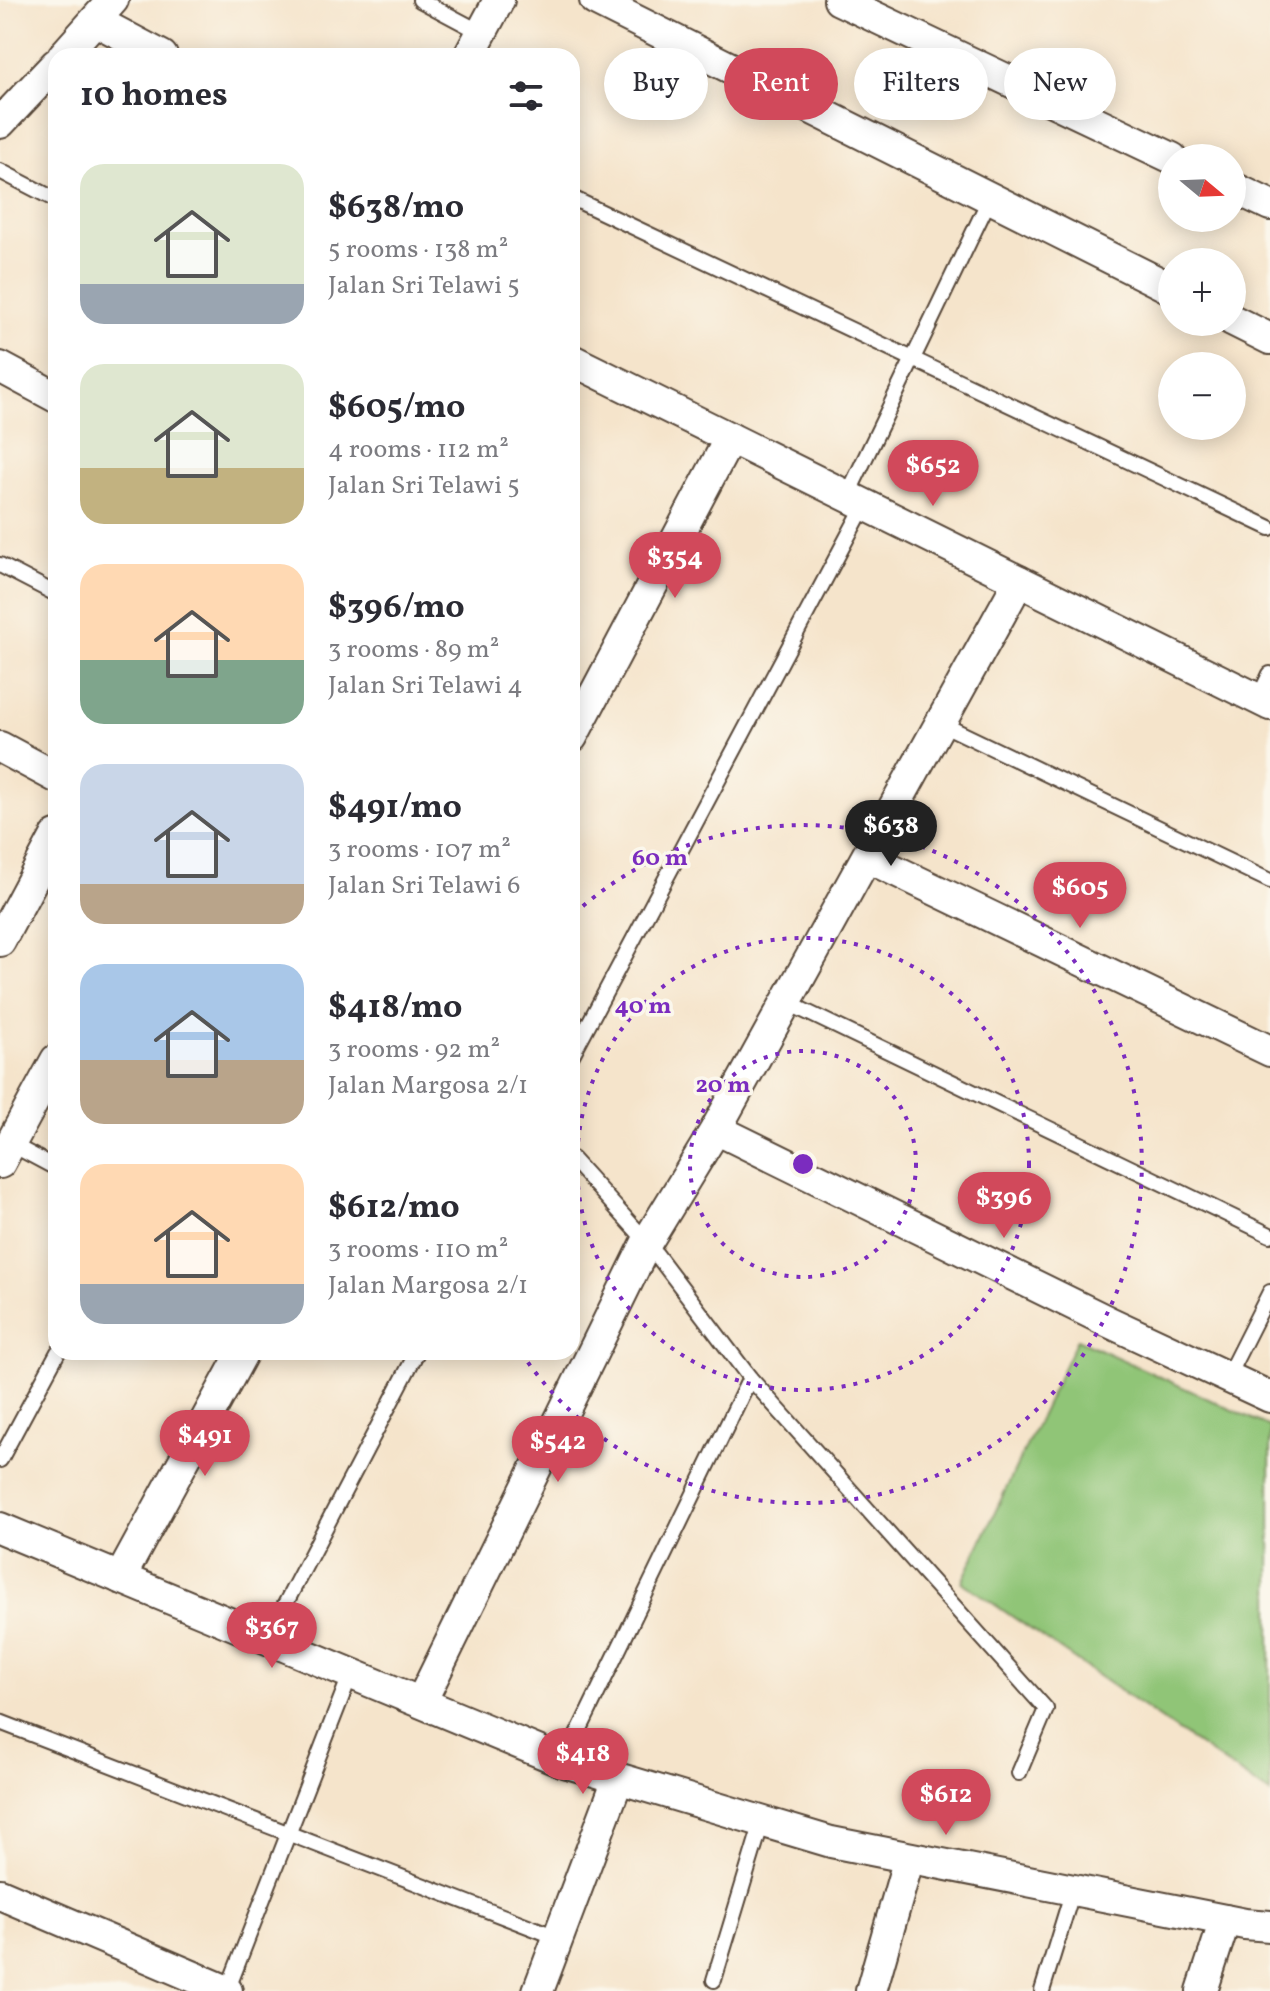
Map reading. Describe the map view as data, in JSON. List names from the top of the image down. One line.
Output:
{"north":"right","page":{"chip":["Buy","Rent","Filters","New"],"heading":"10 homes","map_buttons":["+","−"],"list":[{"name":"$638/mo","note":"5 rooms · 138 m² · Jalan Sri Telawi 5"},{"name":"$605/mo","note":"4 rooms · 112 m² · Jalan Sri Telawi 5"},{"name":"$396/mo","note":"3 rooms · 89 m² · Jalan Sri Telawi 4"},{"name":"$491/mo","note":"3 rooms · 107 m² · Jalan Sri Telawi 6"},{"name":"$418/mo","note":"3 rooms · 92 m² · Jalan Margosa 2/1"},{"name":"$612/mo","note":"3 rooms · 110 m² · Jalan Margosa 2/1"}],"price":["$652","$354","$638","$605","$396","$491","$542","$367","$418","$612"]},"rings":["60 m","40 m","20 m"]}
